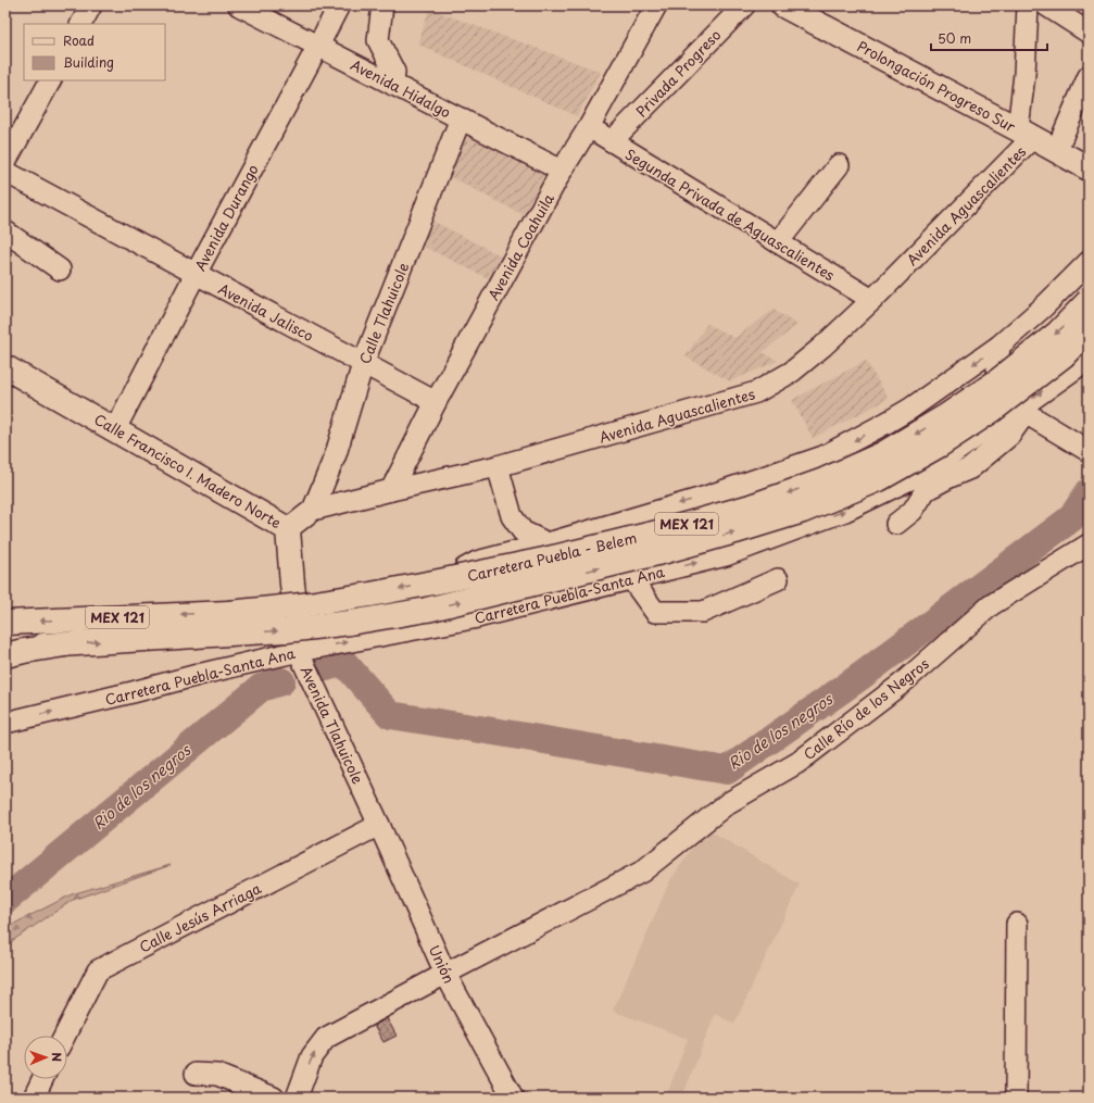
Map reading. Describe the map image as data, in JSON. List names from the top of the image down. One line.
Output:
{"streets":{"main road":["Prolongación Progreso Sur","Calle Francisco I. Madero Norte","MEX 121","Carretera Puebla - Belem","Avenida Tlahuicole"],"street":["Privada Progreso","Avenida Hidalgo","Avenida Aguascalientes","Segunda Privada de Aguascalientes","Avenida Durango","Avenida Coahuila","Avenida Jalisco","Calle Tlahuicole","Carretera Puebla-Santa Ana","Calle Río de los Negros","Calle Jesús Arriaga","Unión"]},"crossings":[["Privada Progreso","Segunda Privada de Aguascalientes"],["Prolongación Progreso Sur","Avenida Aguascalientes"],["Avenida Hidalgo","Avenida Durango"],["Avenida Hidalgo","Avenida Coahuila"],["Avenida Hidalgo","Calle Tlahuicole"],["Avenida Aguascalientes","Segunda Privada de Aguascalientes"],["Avenida Aguascalientes","Avenida Coahuila"],["Avenida Aguascalientes","Calle Tlahuicole"],["Avenida Aguascalientes","Calle Francisco I. Madero Norte"],["Segunda Privada de Aguascalientes","Avenida Coahuila"],["Avenida Durango","Avenida Jalisco"],["Avenida Durango","Calle Francisco I. Madero Norte"],["Avenida Coahuila","Avenida Jalisco"],["Avenida Jalisco","Calle Tlahuicole"],["Calle Francisco I. Madero Norte","Avenida Tlahuicole"],["Carretera Puebla-Santa Ana","Avenida Tlahuicole"],["Calle Río de los Negros","Unión"],["Avenida Tlahuicole","Calle Jesús Arriaga"],["Avenida Tlahuicole","Unión"],["Calle Jesús Arriaga","Unión"]],"one_way":["Carretera Puebla-Santa Ana"],"water":["Rio de los negros"],"legend":["Road","Building"],"scale_bar":"50 m","north":"right"}
